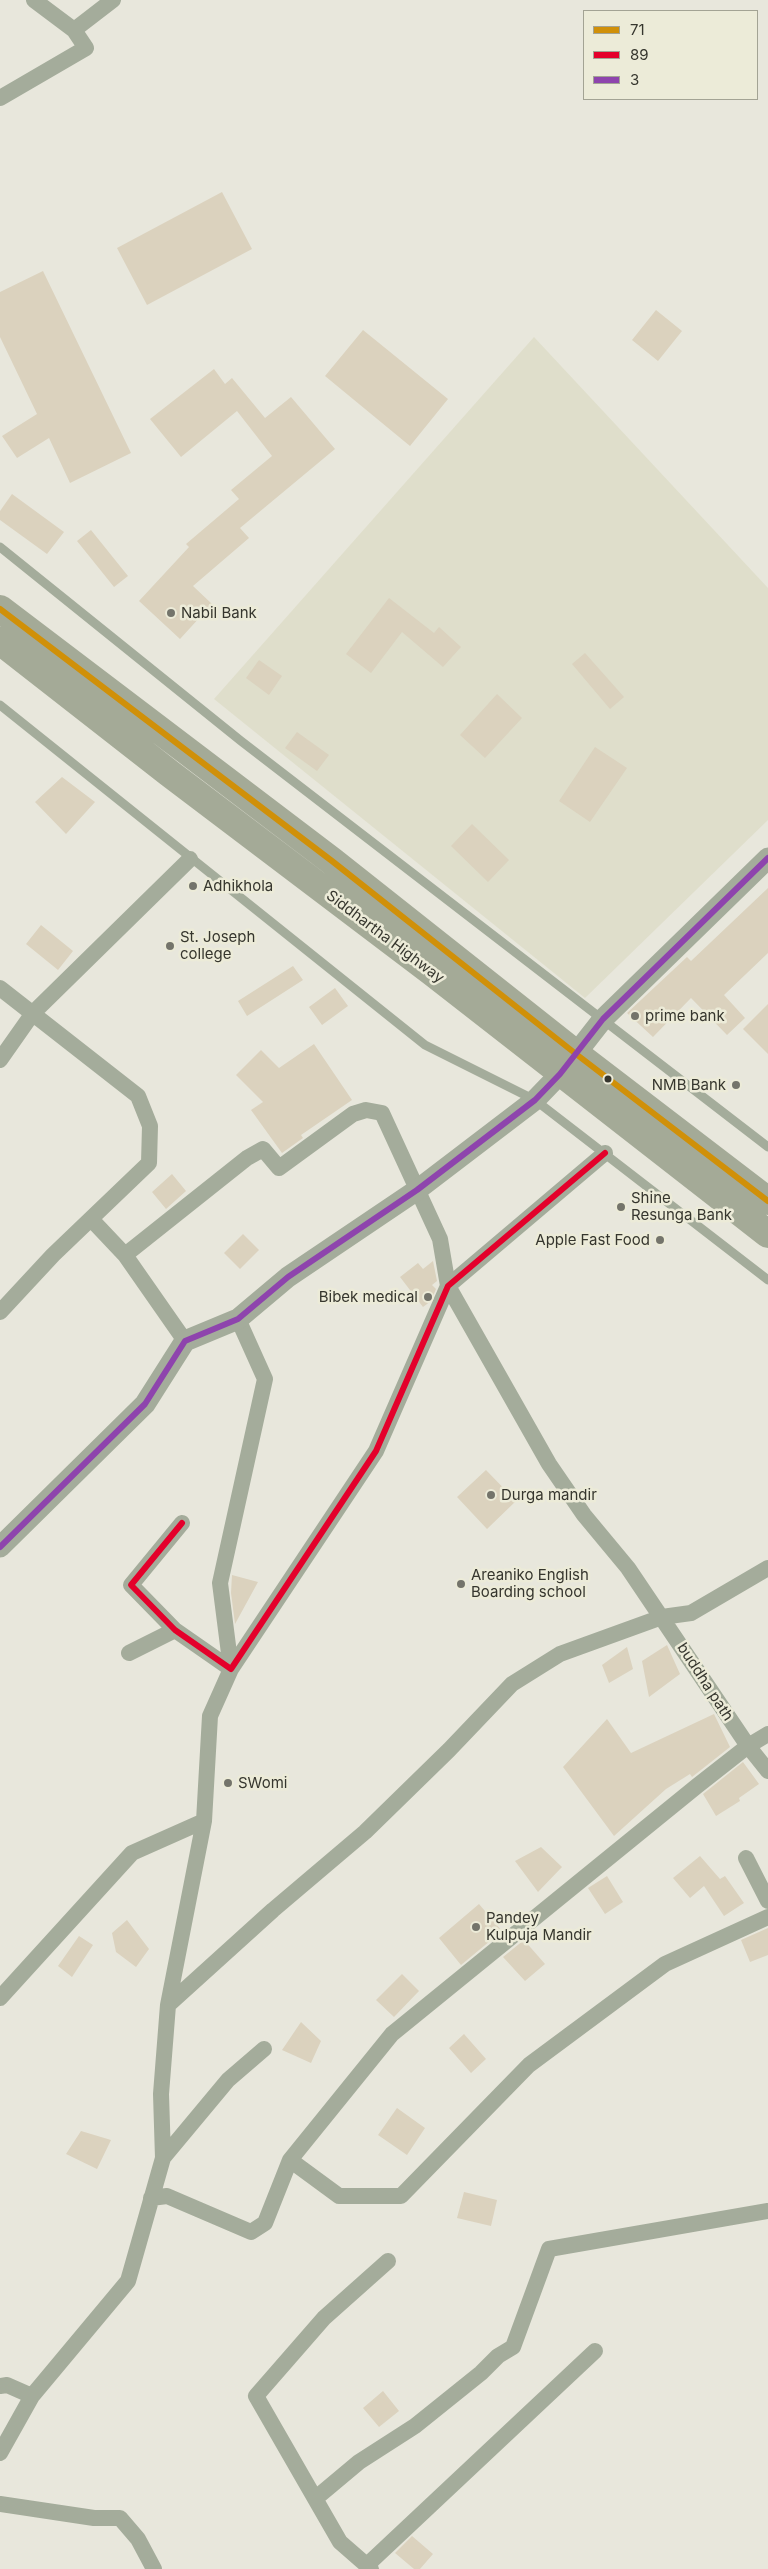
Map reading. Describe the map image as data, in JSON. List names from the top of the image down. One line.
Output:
{"streets":{"highway":["Siddhartha Highway"],"street":["buddha path"]},"places":["Nabil Bank","Adhikhola","St. Joseph college","prime bank","NMB Bank","Shine Resunga Bank","Apple Fast Food","Bibek medical","Durga mandir","Areaniko English Boarding school","SWomi","Pandey Kulpuja Mandir"],"lines":["transit line 71","transit line 3","transit line 89"],"legend":["71","89","3"]}
